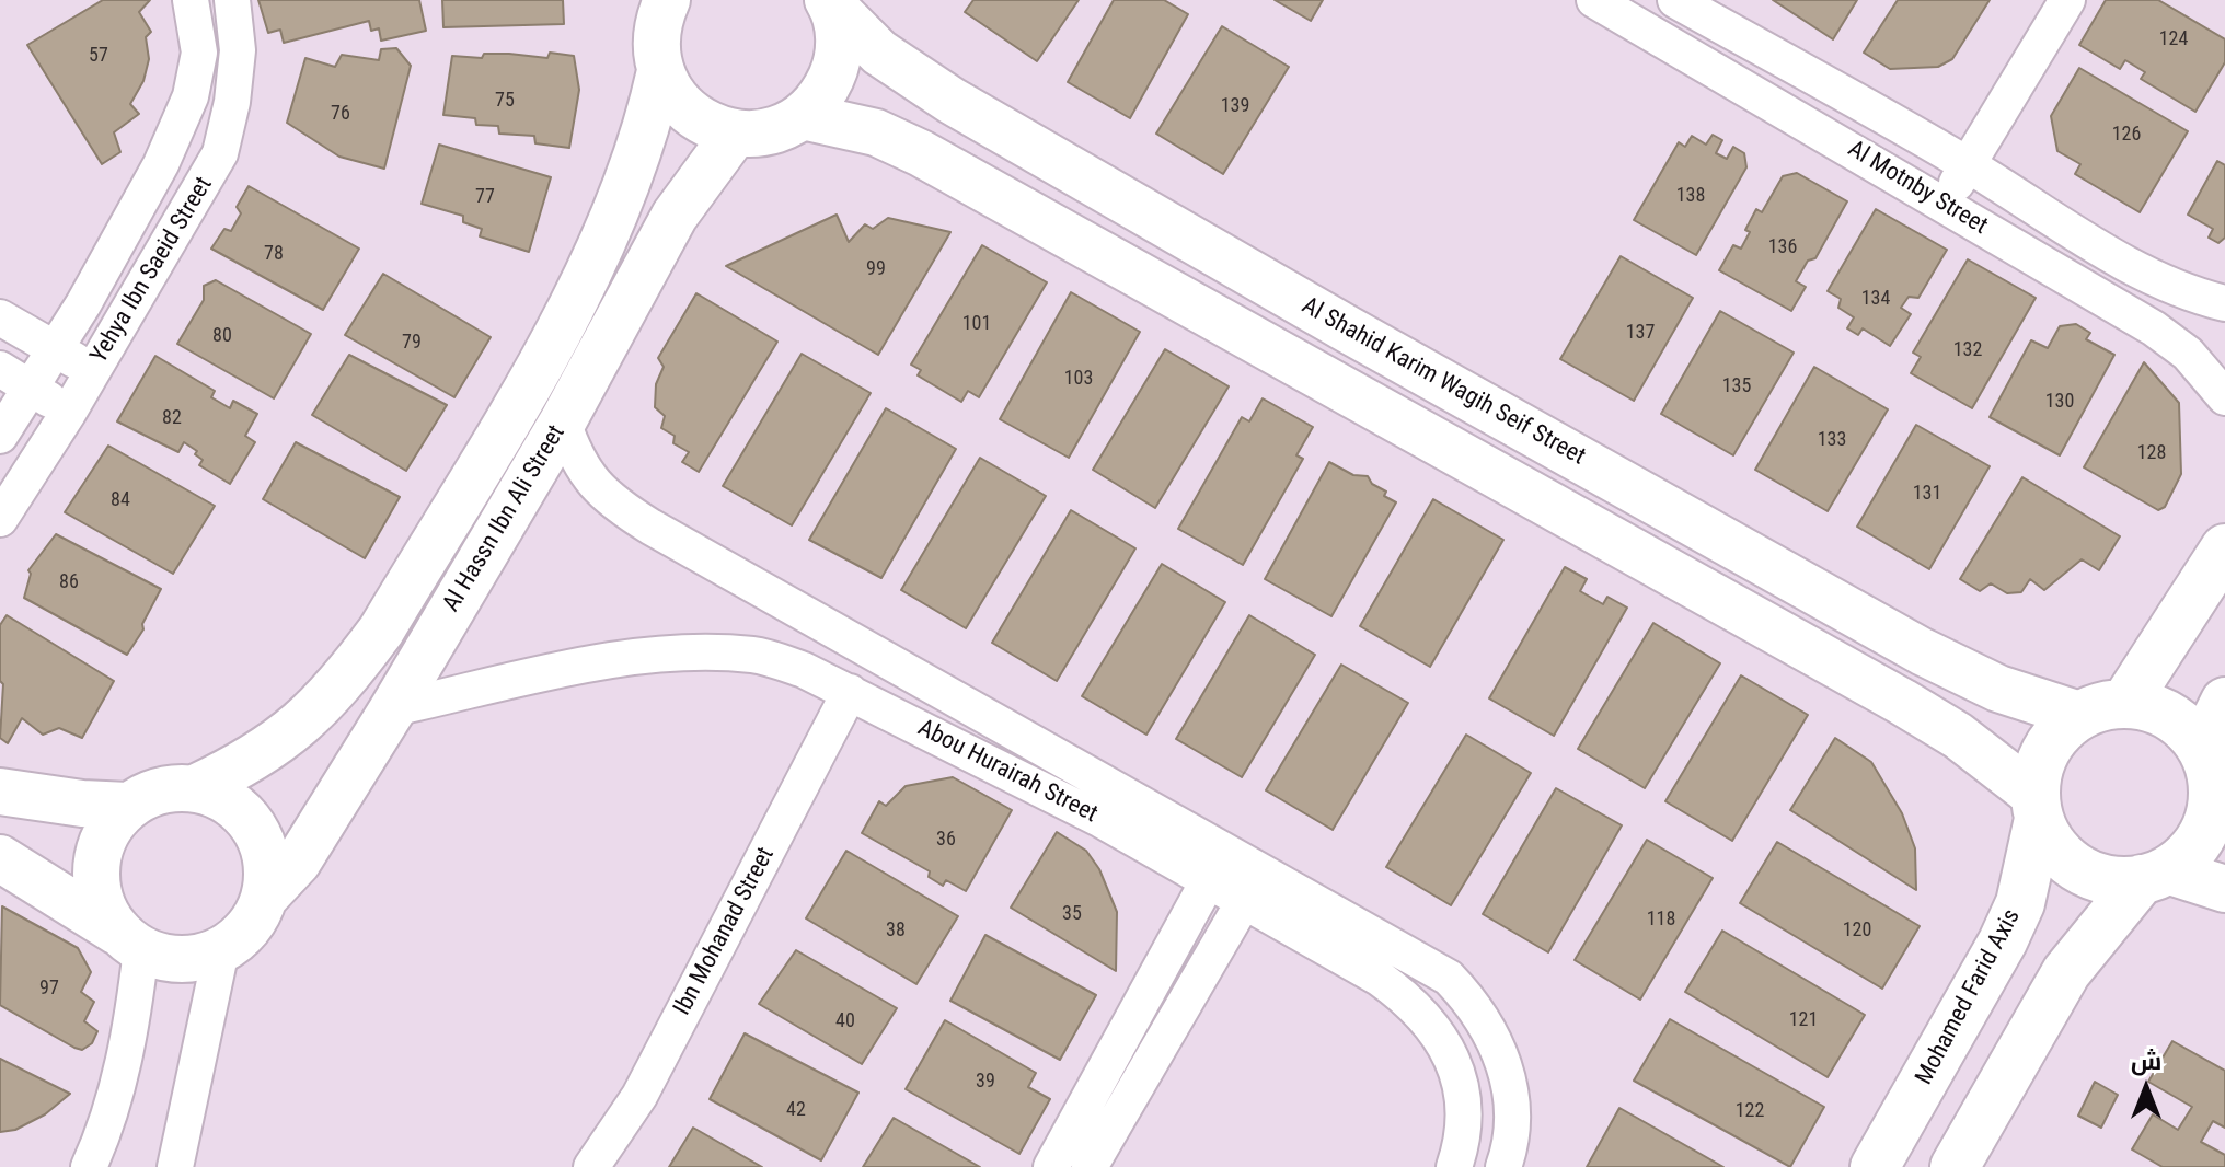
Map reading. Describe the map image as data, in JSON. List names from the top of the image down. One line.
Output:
{"streets":{"main road":["Mohamed Farid Axis"],"street":["Al Motnby Street","Yehya Ibn Saeid Street","Al Shahid Karim Wagih Seif Street","Al Hassn Ibn Ali Street","Abou Hurairah Street","Ibn Mohanad Street"]},"crossings":[["Al Shahid Karim Wagih Seif Street","Mohamed Farid Axis"],["Al Hassn Ibn Ali Street","Abou Hurairah Street"],["Abou Hurairah Street","Ibn Mohanad Street"]],"house_numbers":["124","57","75","139","76","126","138","77","136","78","99","134","101","137","80","79","132","103","135","130","82","133","128","131","84","86","36","35","118","38","120","97","121","40","39","42","122"],"north":"top"}
